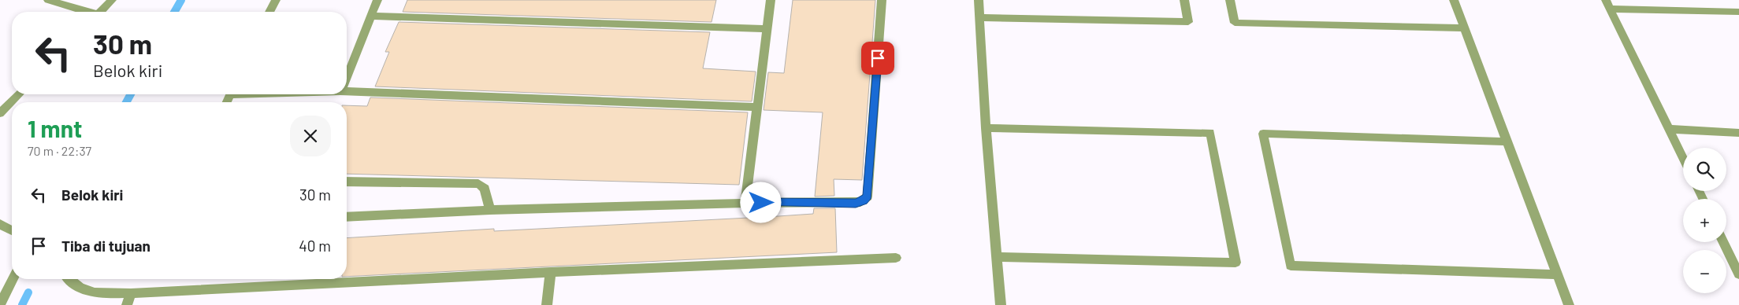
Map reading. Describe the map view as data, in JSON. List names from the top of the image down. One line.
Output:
{"page":{"turn":["30 m","Belok kiri"],"heading":["1 mnt","70 m · 22:37"],"map_buttons":["+","−"],"list":[{"name":"Belok kiri","value":"30 m"},{"name":"Tiba di tujuan","value":"40 m"}]}}
